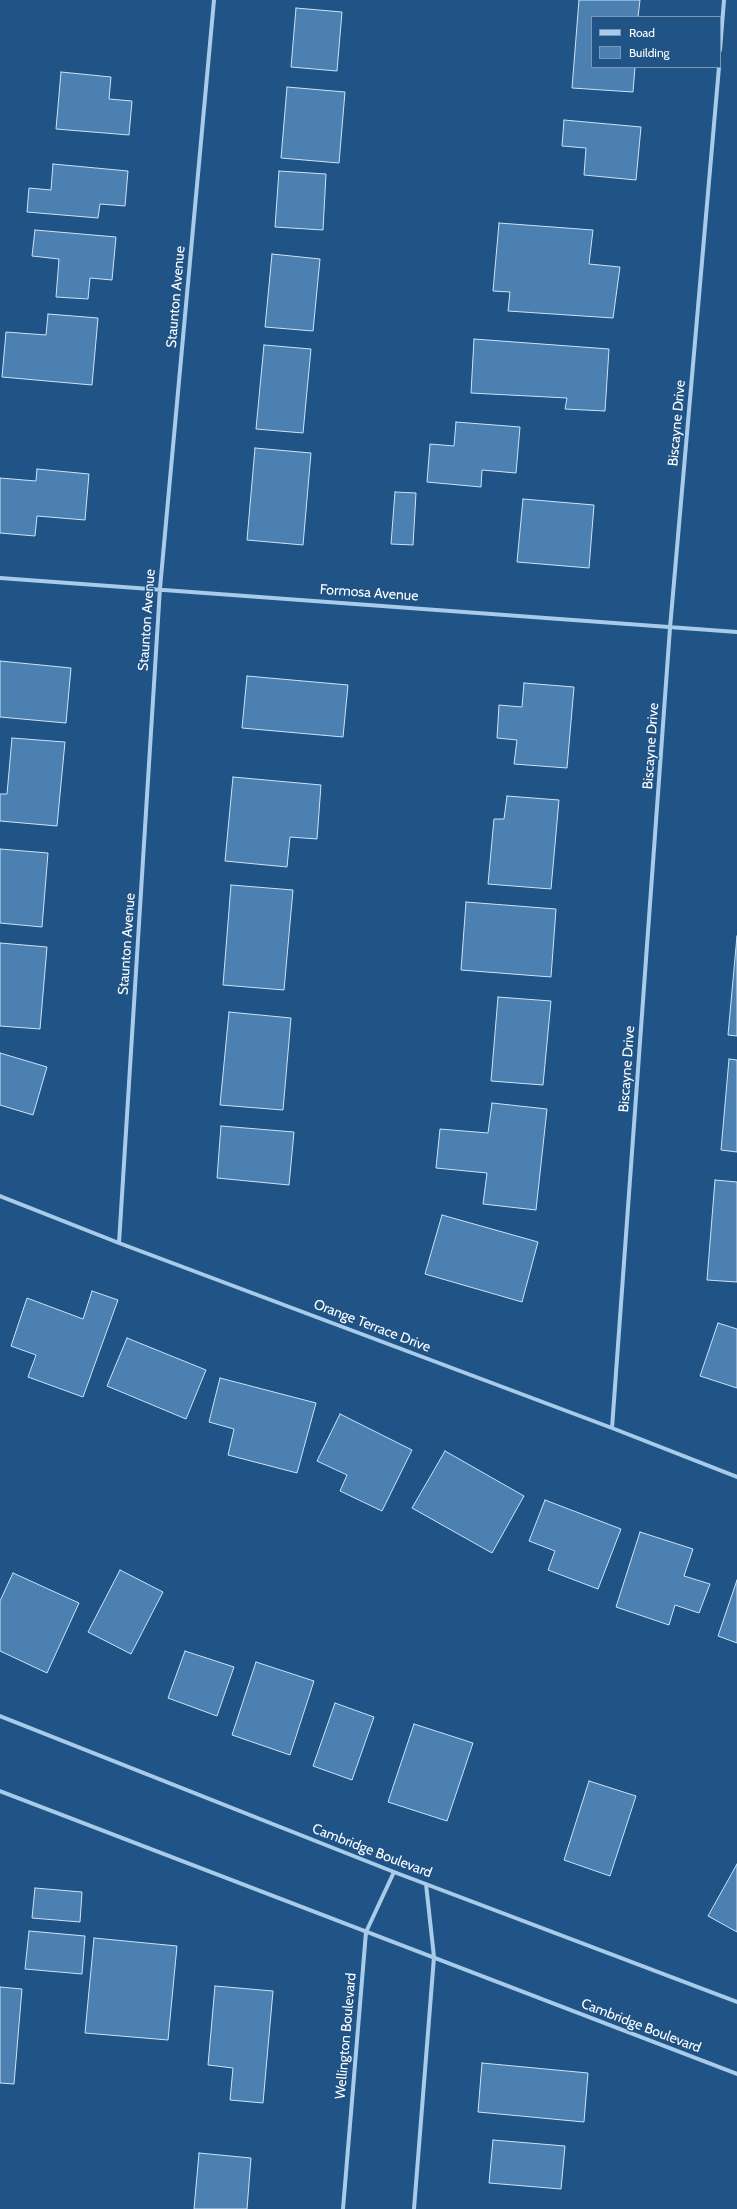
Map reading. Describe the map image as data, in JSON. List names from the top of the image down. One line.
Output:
{"streets":{"street":["Staunton Avenue","Biscayne Drive","Formosa Avenue","Orange Terrace Drive","Cambridge Boulevard","Wellington Boulevard"]},"crossings":[["Staunton Avenue","Formosa Avenue"],["Staunton Avenue","Orange Terrace Drive"],["Biscayne Drive","Formosa Avenue"],["Biscayne Drive","Orange Terrace Drive"],["Cambridge Boulevard","Wellington Boulevard"]],"legend":["Road","Building"]}
